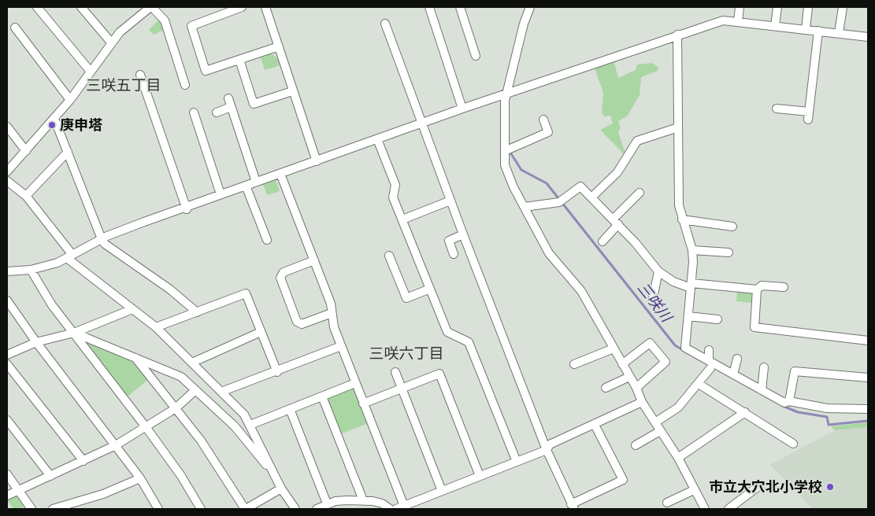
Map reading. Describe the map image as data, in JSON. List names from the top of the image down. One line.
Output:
{"districts":["三咲五丁目","三咲六丁目"],"water":["三咲川"],"places":["庚申塔","市立大穴北小学校"]}
